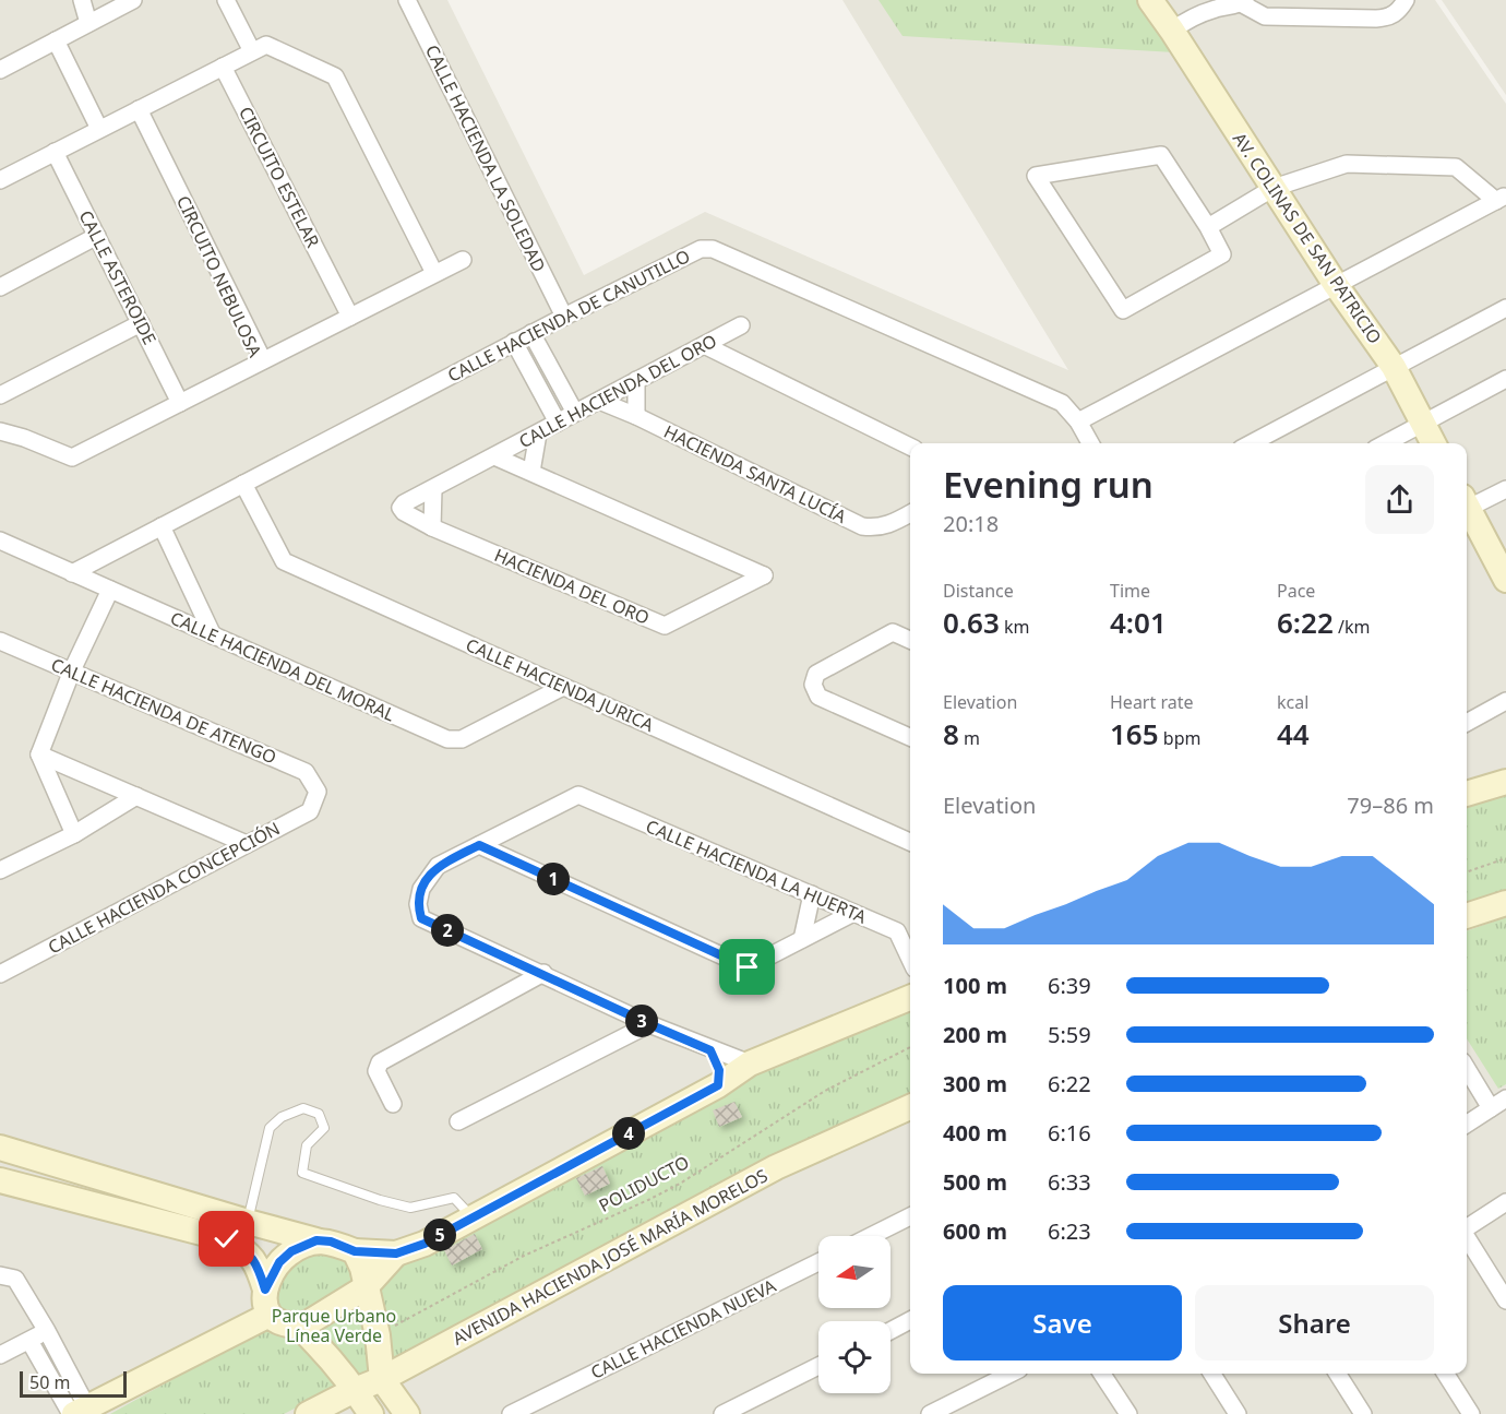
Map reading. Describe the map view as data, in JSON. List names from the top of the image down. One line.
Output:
{"streets":{"main road":["AV. COLINAS DE SAN PATRICIO","AVENIDA HACIENDA JOSÉ MARÍA MORELOS"],"street":["CALLE HACIENDA LA SOLEDAD","CIRCUITO ESTELAR","CIRCUITO NEBULOSA","CALLE ASTEROIDE","CALLE HACIENDA DE CANUTILLO","CALLE HACIENDA DEL ORO","HACIENDA SANTA LUCÍA","HACIENDA DEL ORO","CALLE HACIENDA DEL MORAL","CALLE HACIENDA JURICA","CALLE HACIENDA DE ATENGO","CALLE HACIENDA LA HUERTA","CALLE HACIENDA CONCEPCIÓN","CALLE HACIENDA NUEVA"],"path":["POLIDUCTO"]},"crossings":[["CALLE HACIENDA LA SOLEDAD","CALLE HACIENDA DE CANUTILLO"],["CIRCUITO NEBULOSA","CALLE ASTEROIDE"],["CALLE HACIENDA DE CANUTILLO","CALLE HACIENDA DEL MORAL"],["CALLE HACIENDA DE CANUTILLO","CALLE HACIENDA JURICA"],["CALLE HACIENDA DEL ORO","HACIENDA SANTA LUCÍA"],["CALLE HACIENDA DEL ORO","HACIENDA DEL ORO"],["CALLE HACIENDA DEL MORAL","CALLE HACIENDA JURICA"],["CALLE HACIENDA DE ATENGO","CALLE HACIENDA CONCEPCIÓN"]],"parks":["Parque Urbano Línea Verde"],"scale_bar":"50 m","north":"left","page":{"heading":["Evening run","20:18"],"stats":[["Distance","0.63 km"],["Time","4:01"],["Pace","6:22 /km"],["Elevation","8 m"],["Heart rate","165 bpm"],["kcal","44"]],"chart":["Elevation","79–86 m"],"pins":["1","2","3","4","5"],"list":[{"name":"100 m","note":"6:39"},{"name":"200 m","note":"5:59"},{"name":"300 m","note":"6:22"},{"name":"400 m","note":"6:16"},{"name":"500 m","note":"6:33"},{"name":"600 m","note":"6:23"}],"buttons":["Save","Share"],"scale":"50 m"}}
